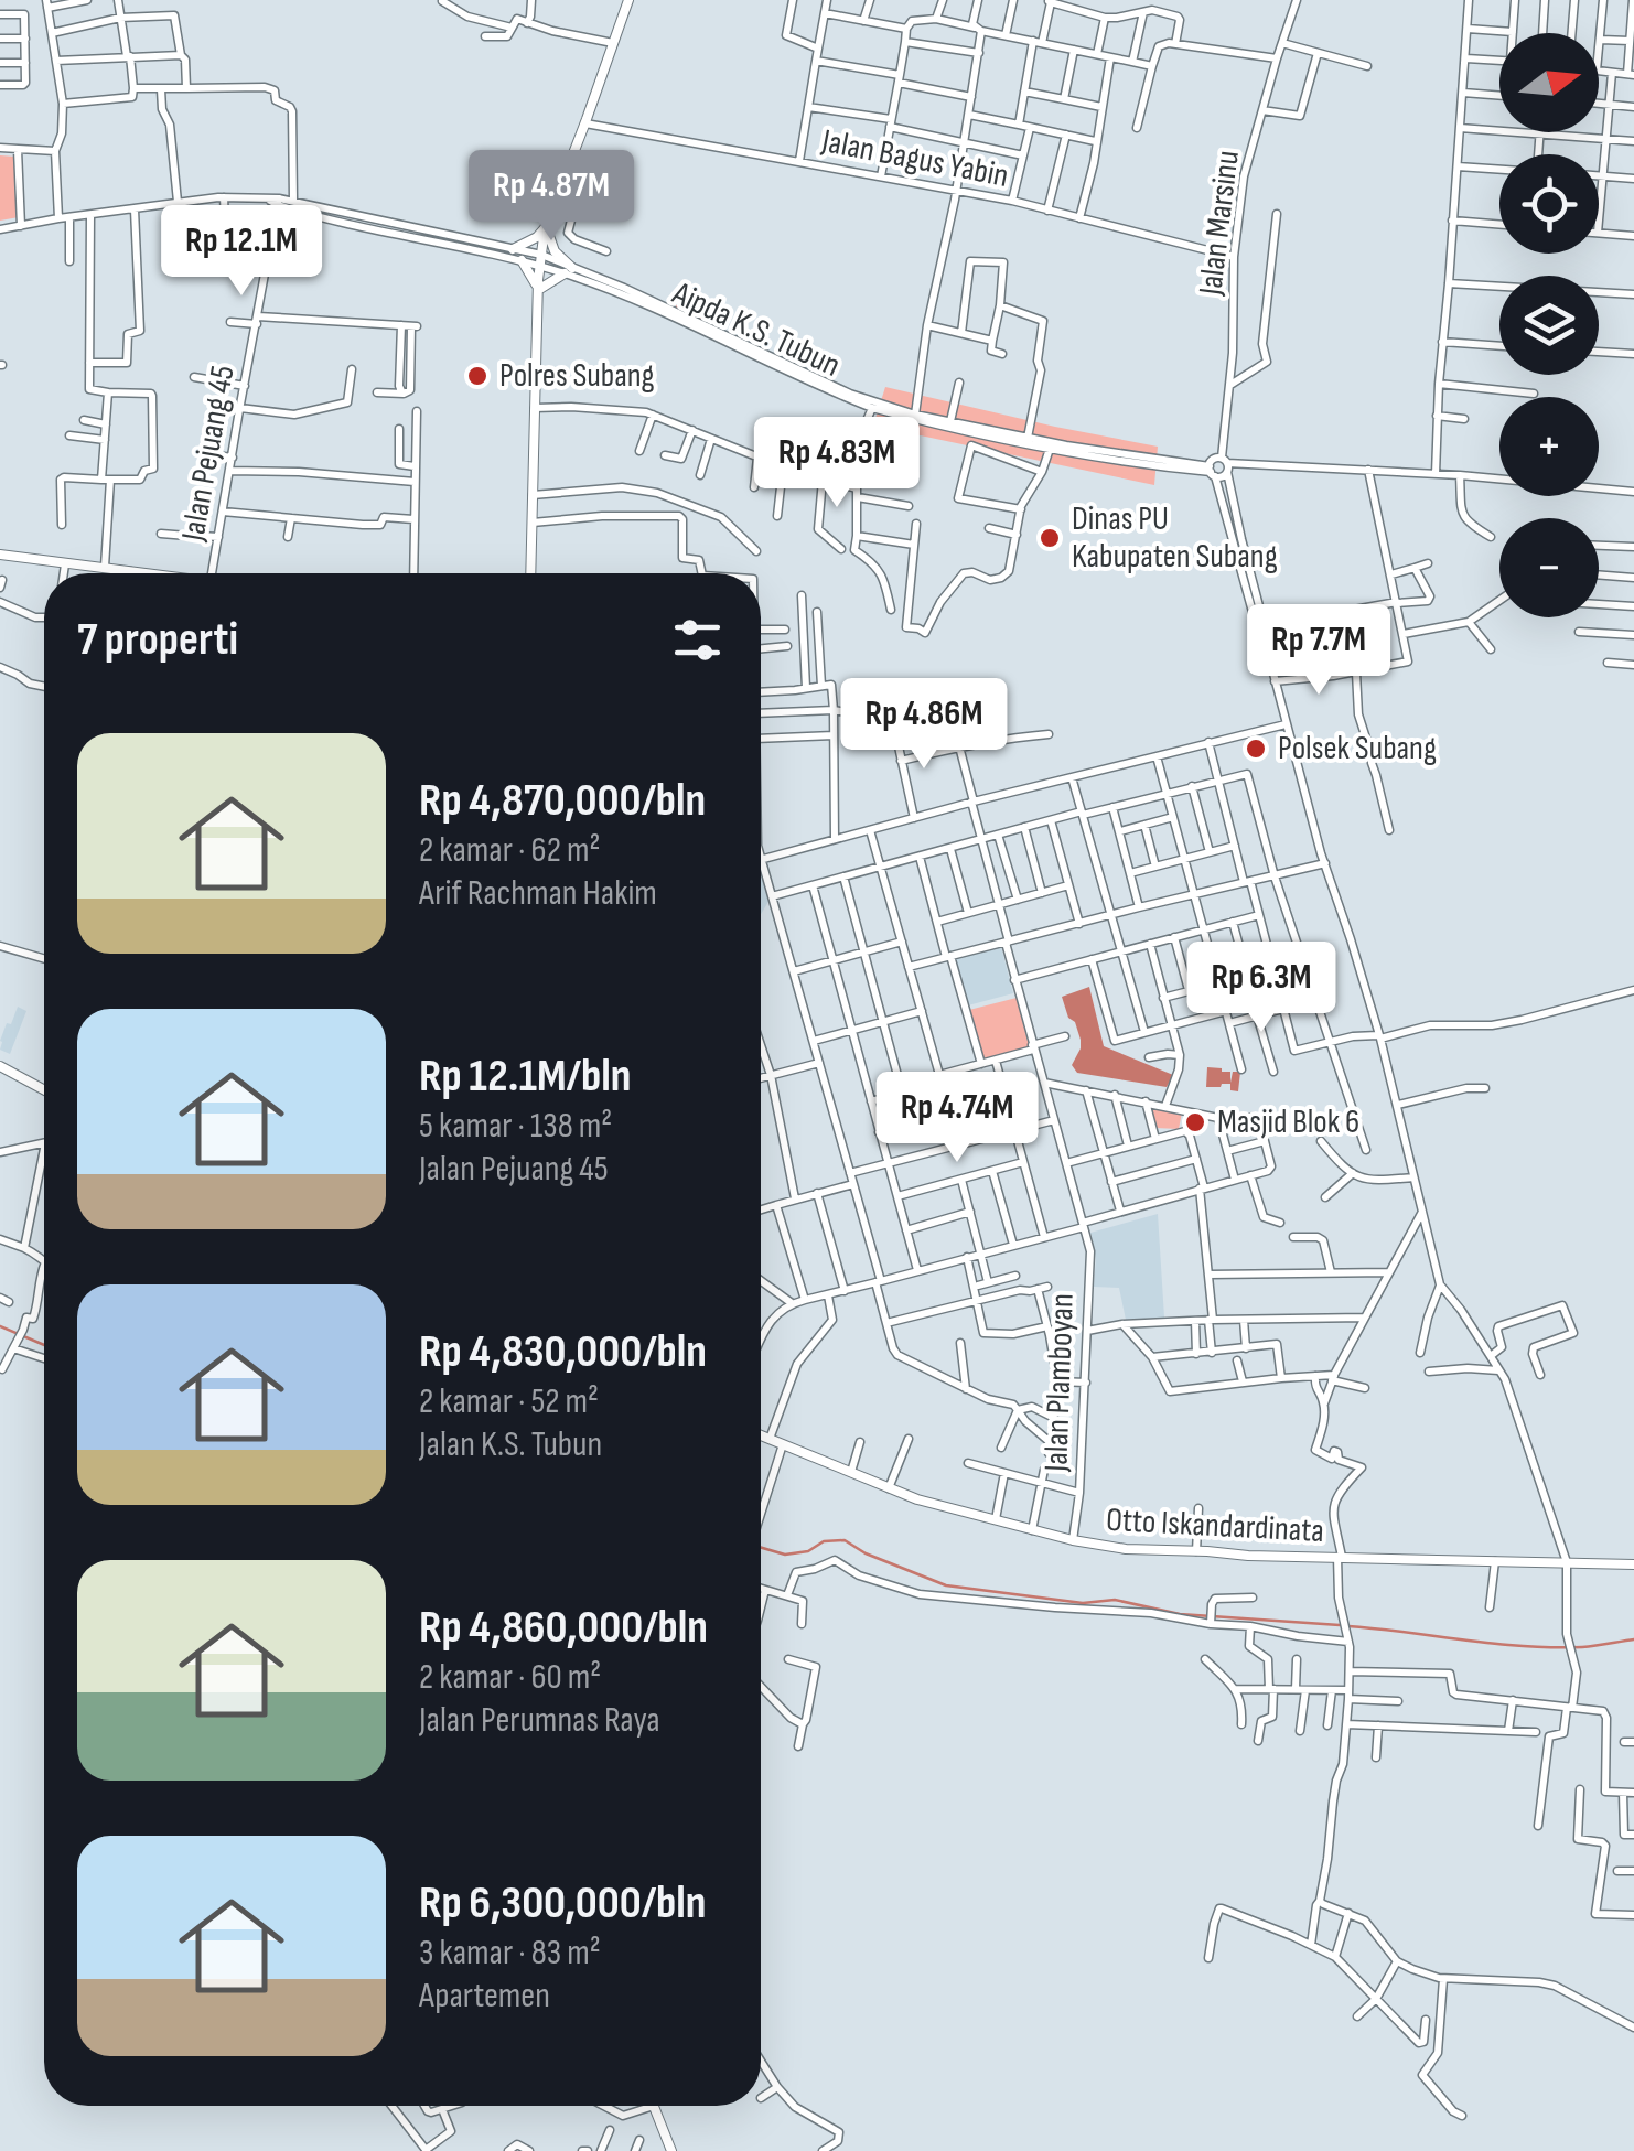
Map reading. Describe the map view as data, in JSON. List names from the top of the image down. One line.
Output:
{"streets":{"main road":["Otto Iskandardinata"],"street":["Jalan Bagus Yabin","Jalan Marsinu","Aipda K.S. Tubun","Jalan Pejuang 45","Jalan Plamboyan"]},"crossings":[["Jalan Bagus Yabin","Jalan Marsinu"],["Jalan Plamboyan","Otto Iskandardinata"]],"places":["Polres Subang","Dinas PU Kabupaten Subang","Polsek Subang","Masjid Blok 6"],"north":"right","page":{"map_buttons":["+","−"],"price":["Rp 4.87M","Rp 12.1M","Rp 4.83M","Rp 7.7M","Rp 4.86M","Rp 6.3M","Rp 4.74M"],"heading":"7 properti","list":[{"name":"Rp 4,870,000/bln","note":"2 kamar · 62 m² · Arif Rachman Hakim"},{"name":"Rp 12.1M/bln","note":"5 kamar · 138 m² · Jalan Pejuang 45"},{"name":"Rp 4,830,000/bln","note":"2 kamar · 52 m² · Jalan K.S. Tubun"},{"name":"Rp 4,860,000/bln","note":"2 kamar · 60 m² · Jalan Perumnas Raya"},{"name":"Rp 6,300,000/bln","note":"3 kamar · 83 m² · Apartemen"}]}}
